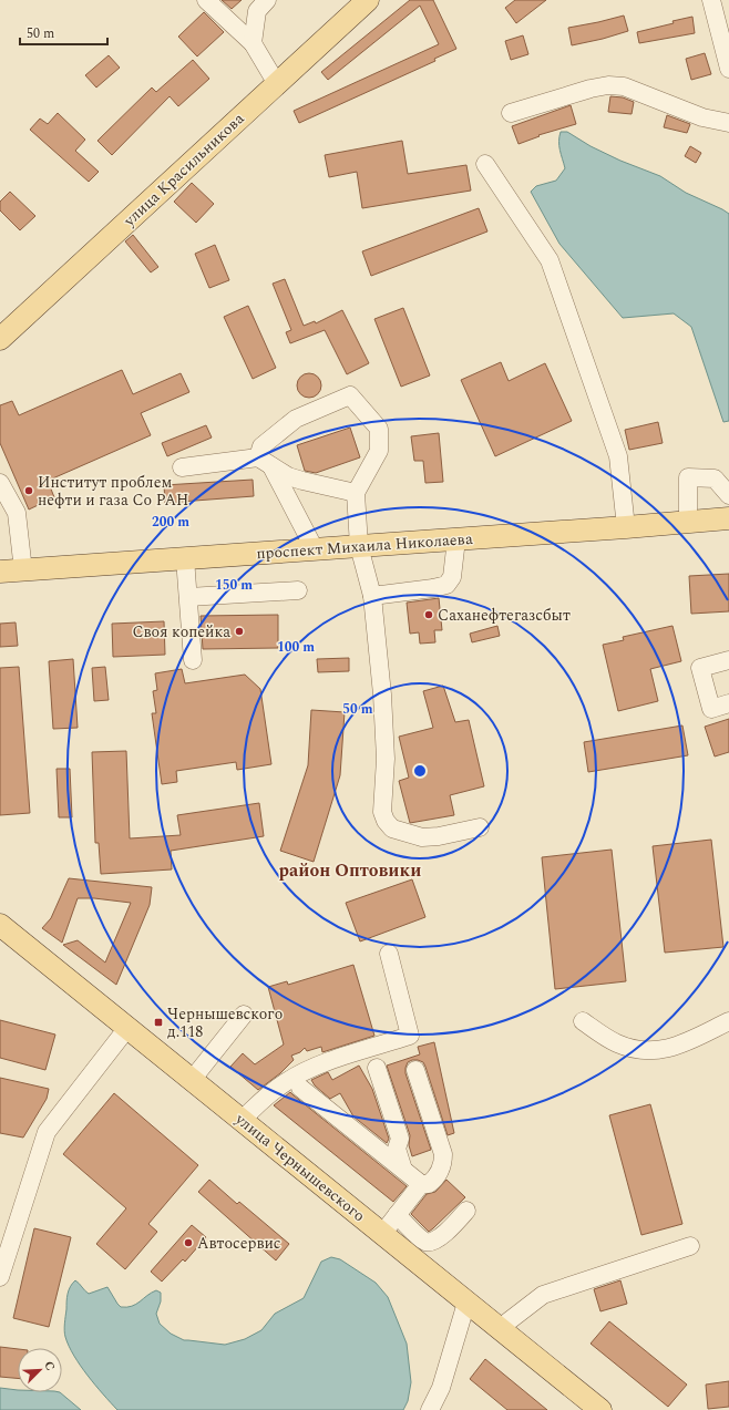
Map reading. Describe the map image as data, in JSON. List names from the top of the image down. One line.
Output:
{"streets":{"main road":["улица Красильникова","проспект Михаила Николаева","улица Чернышевского"]},"districts":["район Оптовики"],"places":{"other":["Институт проблем нефти и газа Со РАН","Саханефтегазсбыт","Своя копейка","Автосервис"],"transit":["Чернышевского д.118"]},"scale_bar":"50 m","north":"top right","rings":["200 m","150 m","100 m","50 m"]}
